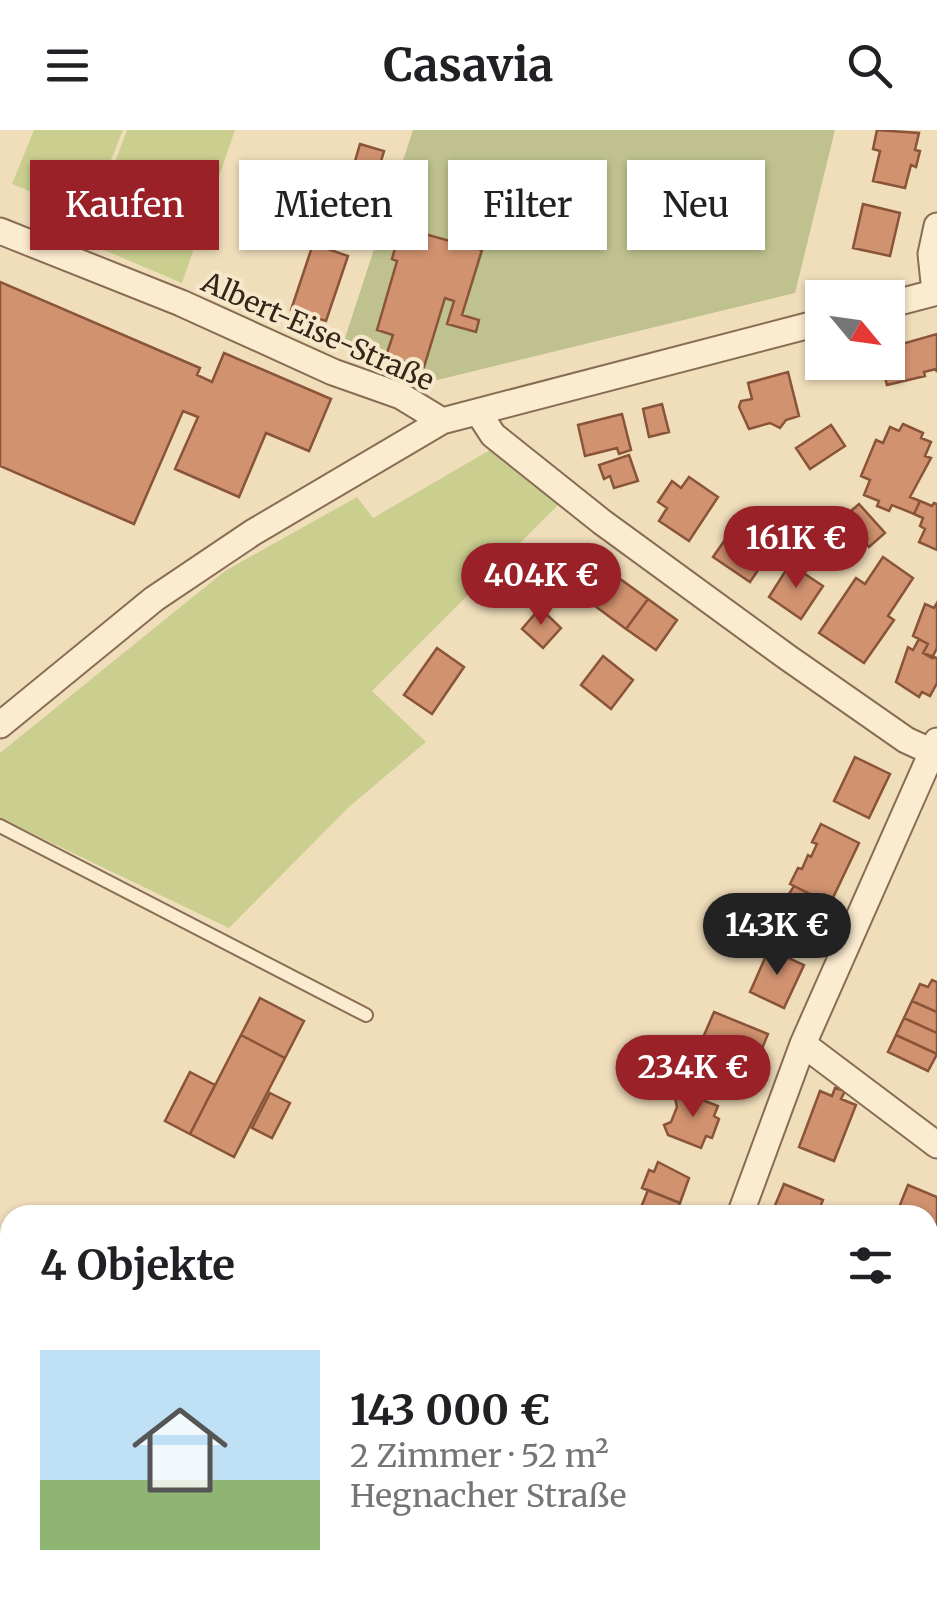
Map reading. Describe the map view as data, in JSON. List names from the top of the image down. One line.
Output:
{"streets":{"street":["Albert-Eise-Straße"]},"north":"bottom right","page":{"header":"Casavia","chip":["Kaufen","Mieten","Filter","Neu"],"price":["161K €","404K €","143K €","234K €"],"heading":"4 Objekte","list":[{"name":"143 000 €","note":"2 Zimmer · 52 m² · Hegnacher Straße"}]}}
